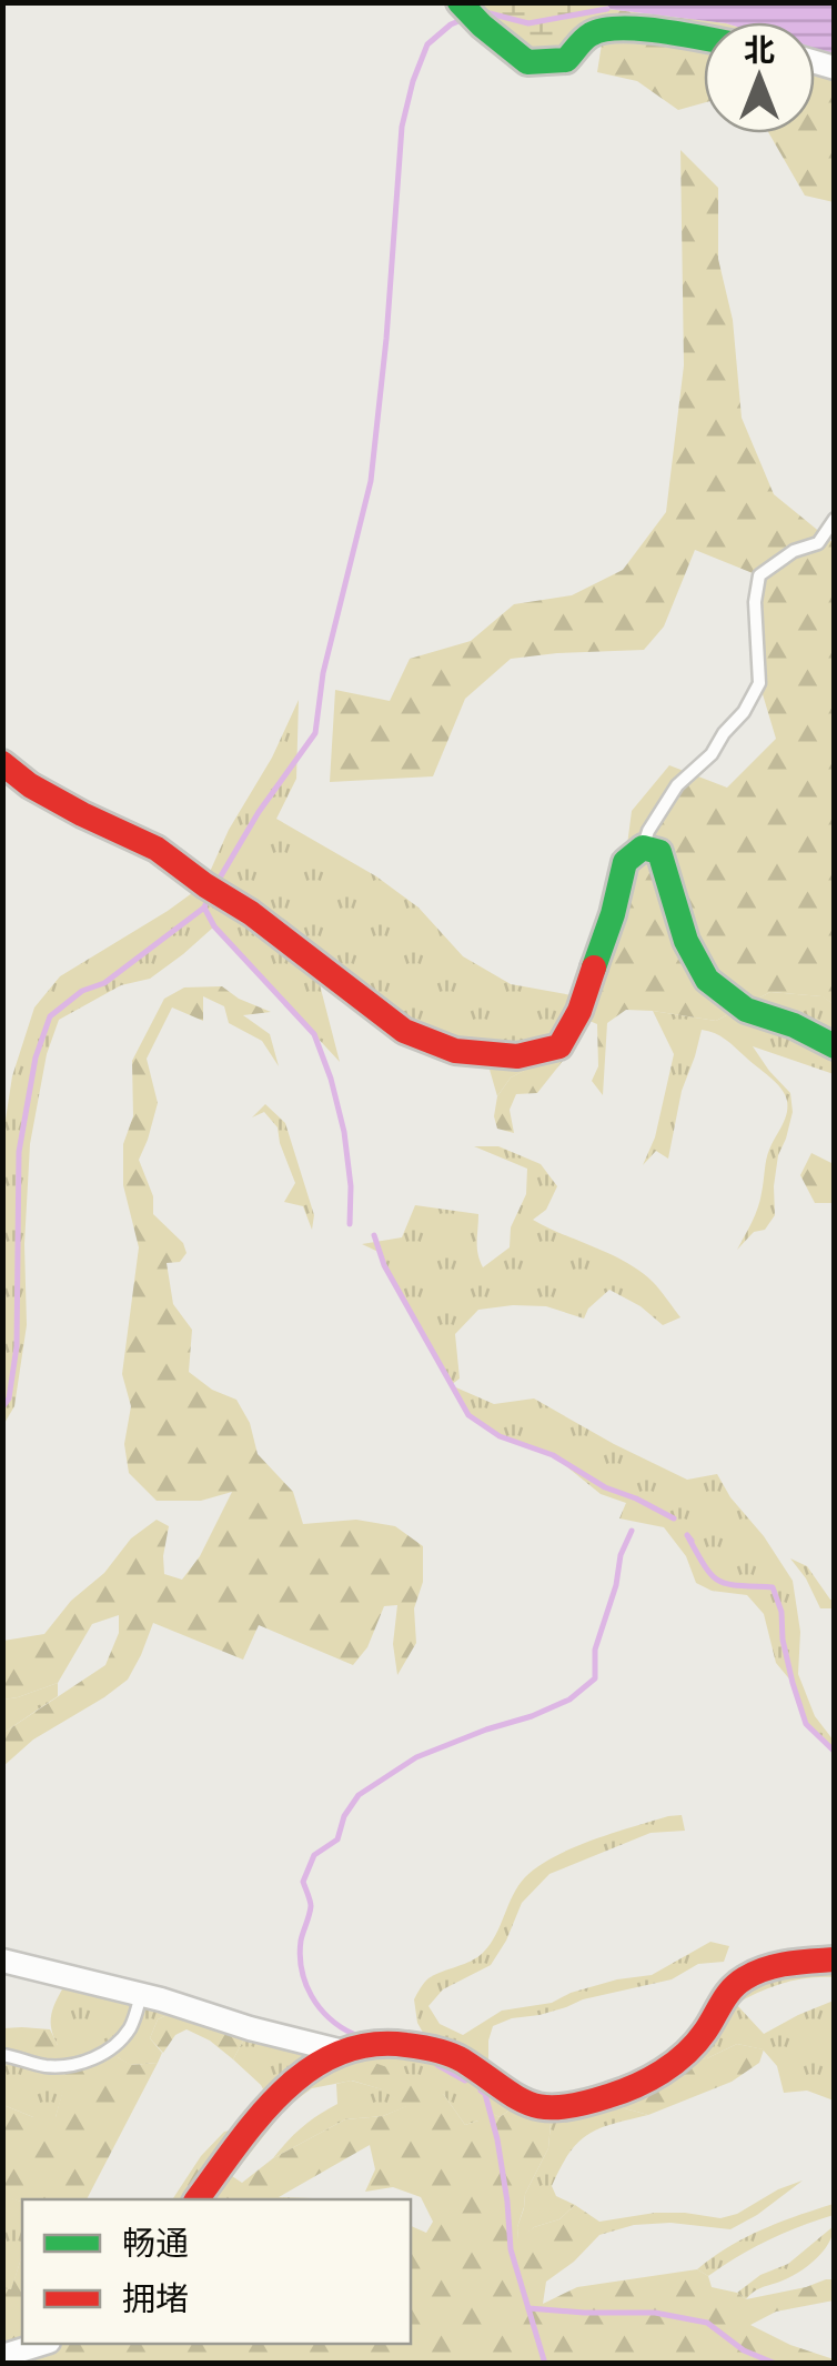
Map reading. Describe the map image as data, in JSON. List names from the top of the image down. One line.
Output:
{"legend":["畅通","拥堵"],"north":"top"}
